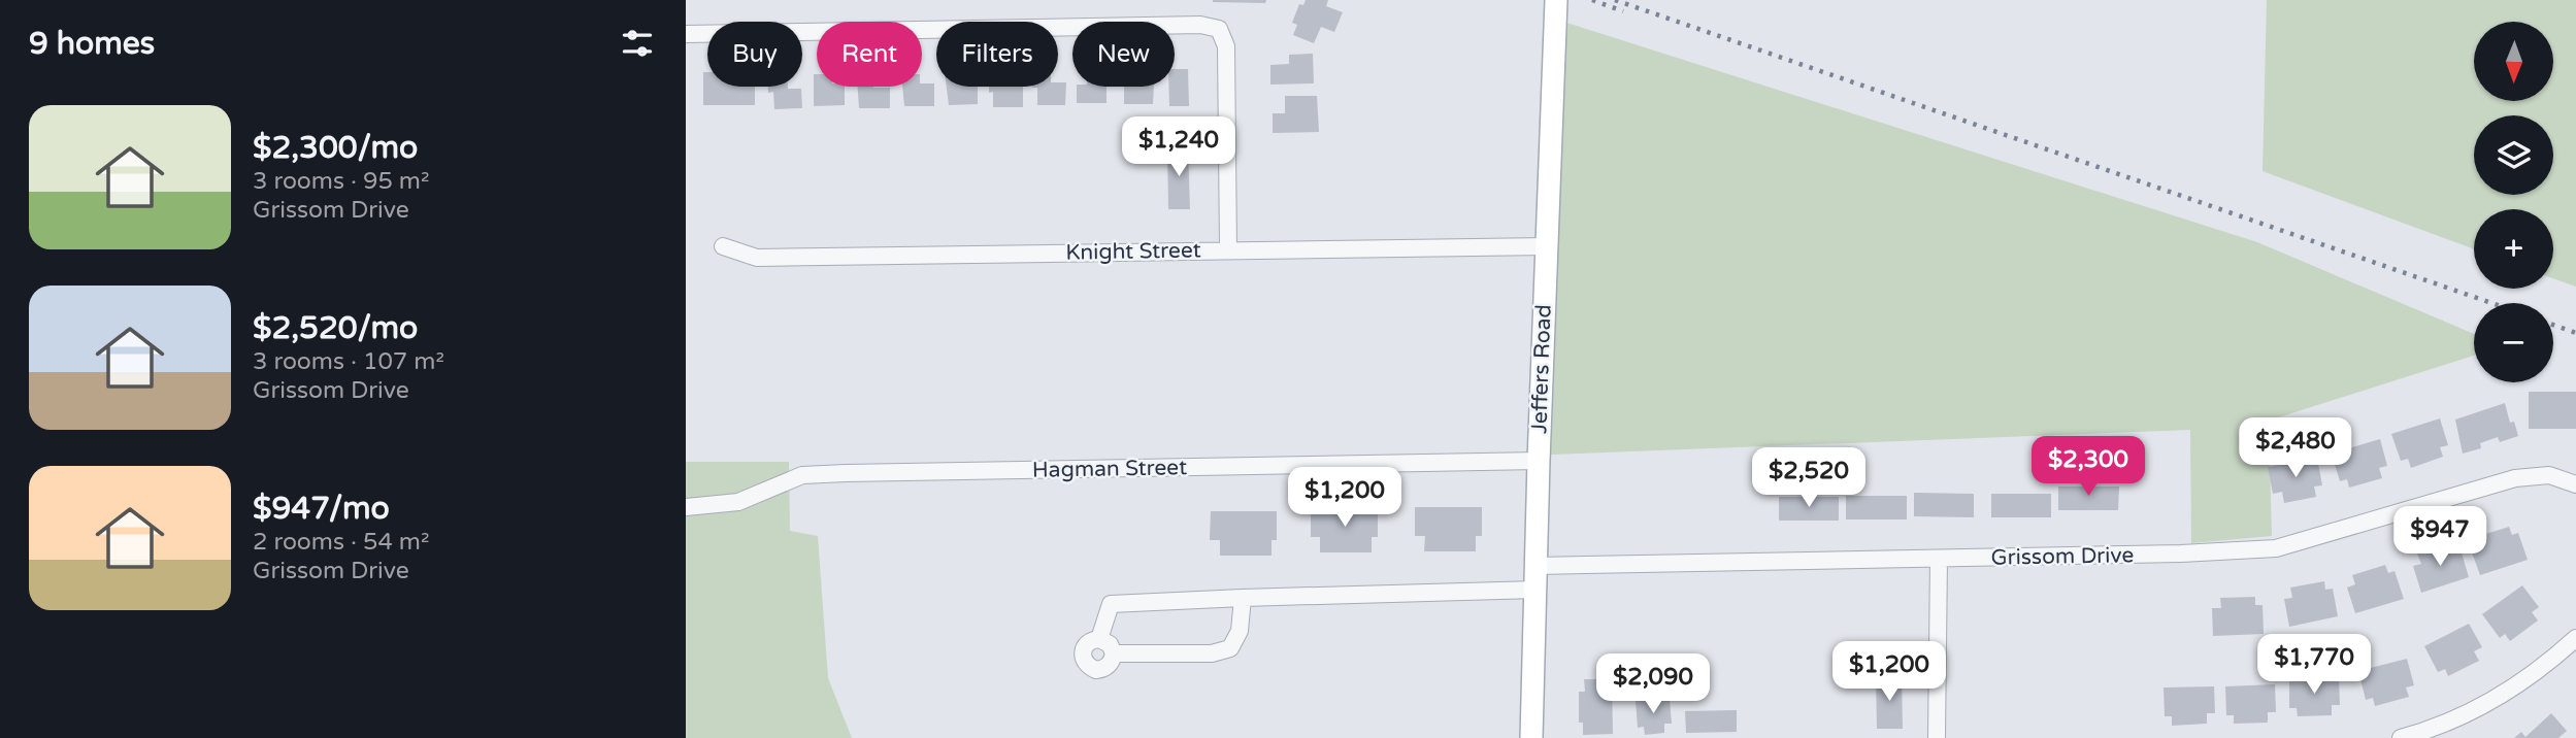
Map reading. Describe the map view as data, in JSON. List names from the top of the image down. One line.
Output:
{"streets":{"main road":["Jeffers Road"],"street":["Knight Street","Hagman Street","Grissom Drive"]},"crossings":[["Knight Street","Jeffers Road"],["Jeffers Road","Hagman Street"],["Jeffers Road","Grissom Drive"]],"north":"bottom","page":{"heading":"9 homes","map_buttons":["+","−"],"chip":["Buy","Rent","Filters","New"],"list":[{"name":"$2,300/mo","note":"3 rooms · 95 m² · Grissom Drive"},{"name":"$2,520/mo","note":"3 rooms · 107 m² · Grissom Drive"},{"name":"$947/mo","note":"2 rooms · 54 m² · Grissom Drive"}],"price":["$1,240","$2,480","$2,300","$2,520","$1,200","$947","$1,770","$1,200","$2,090"]}}
